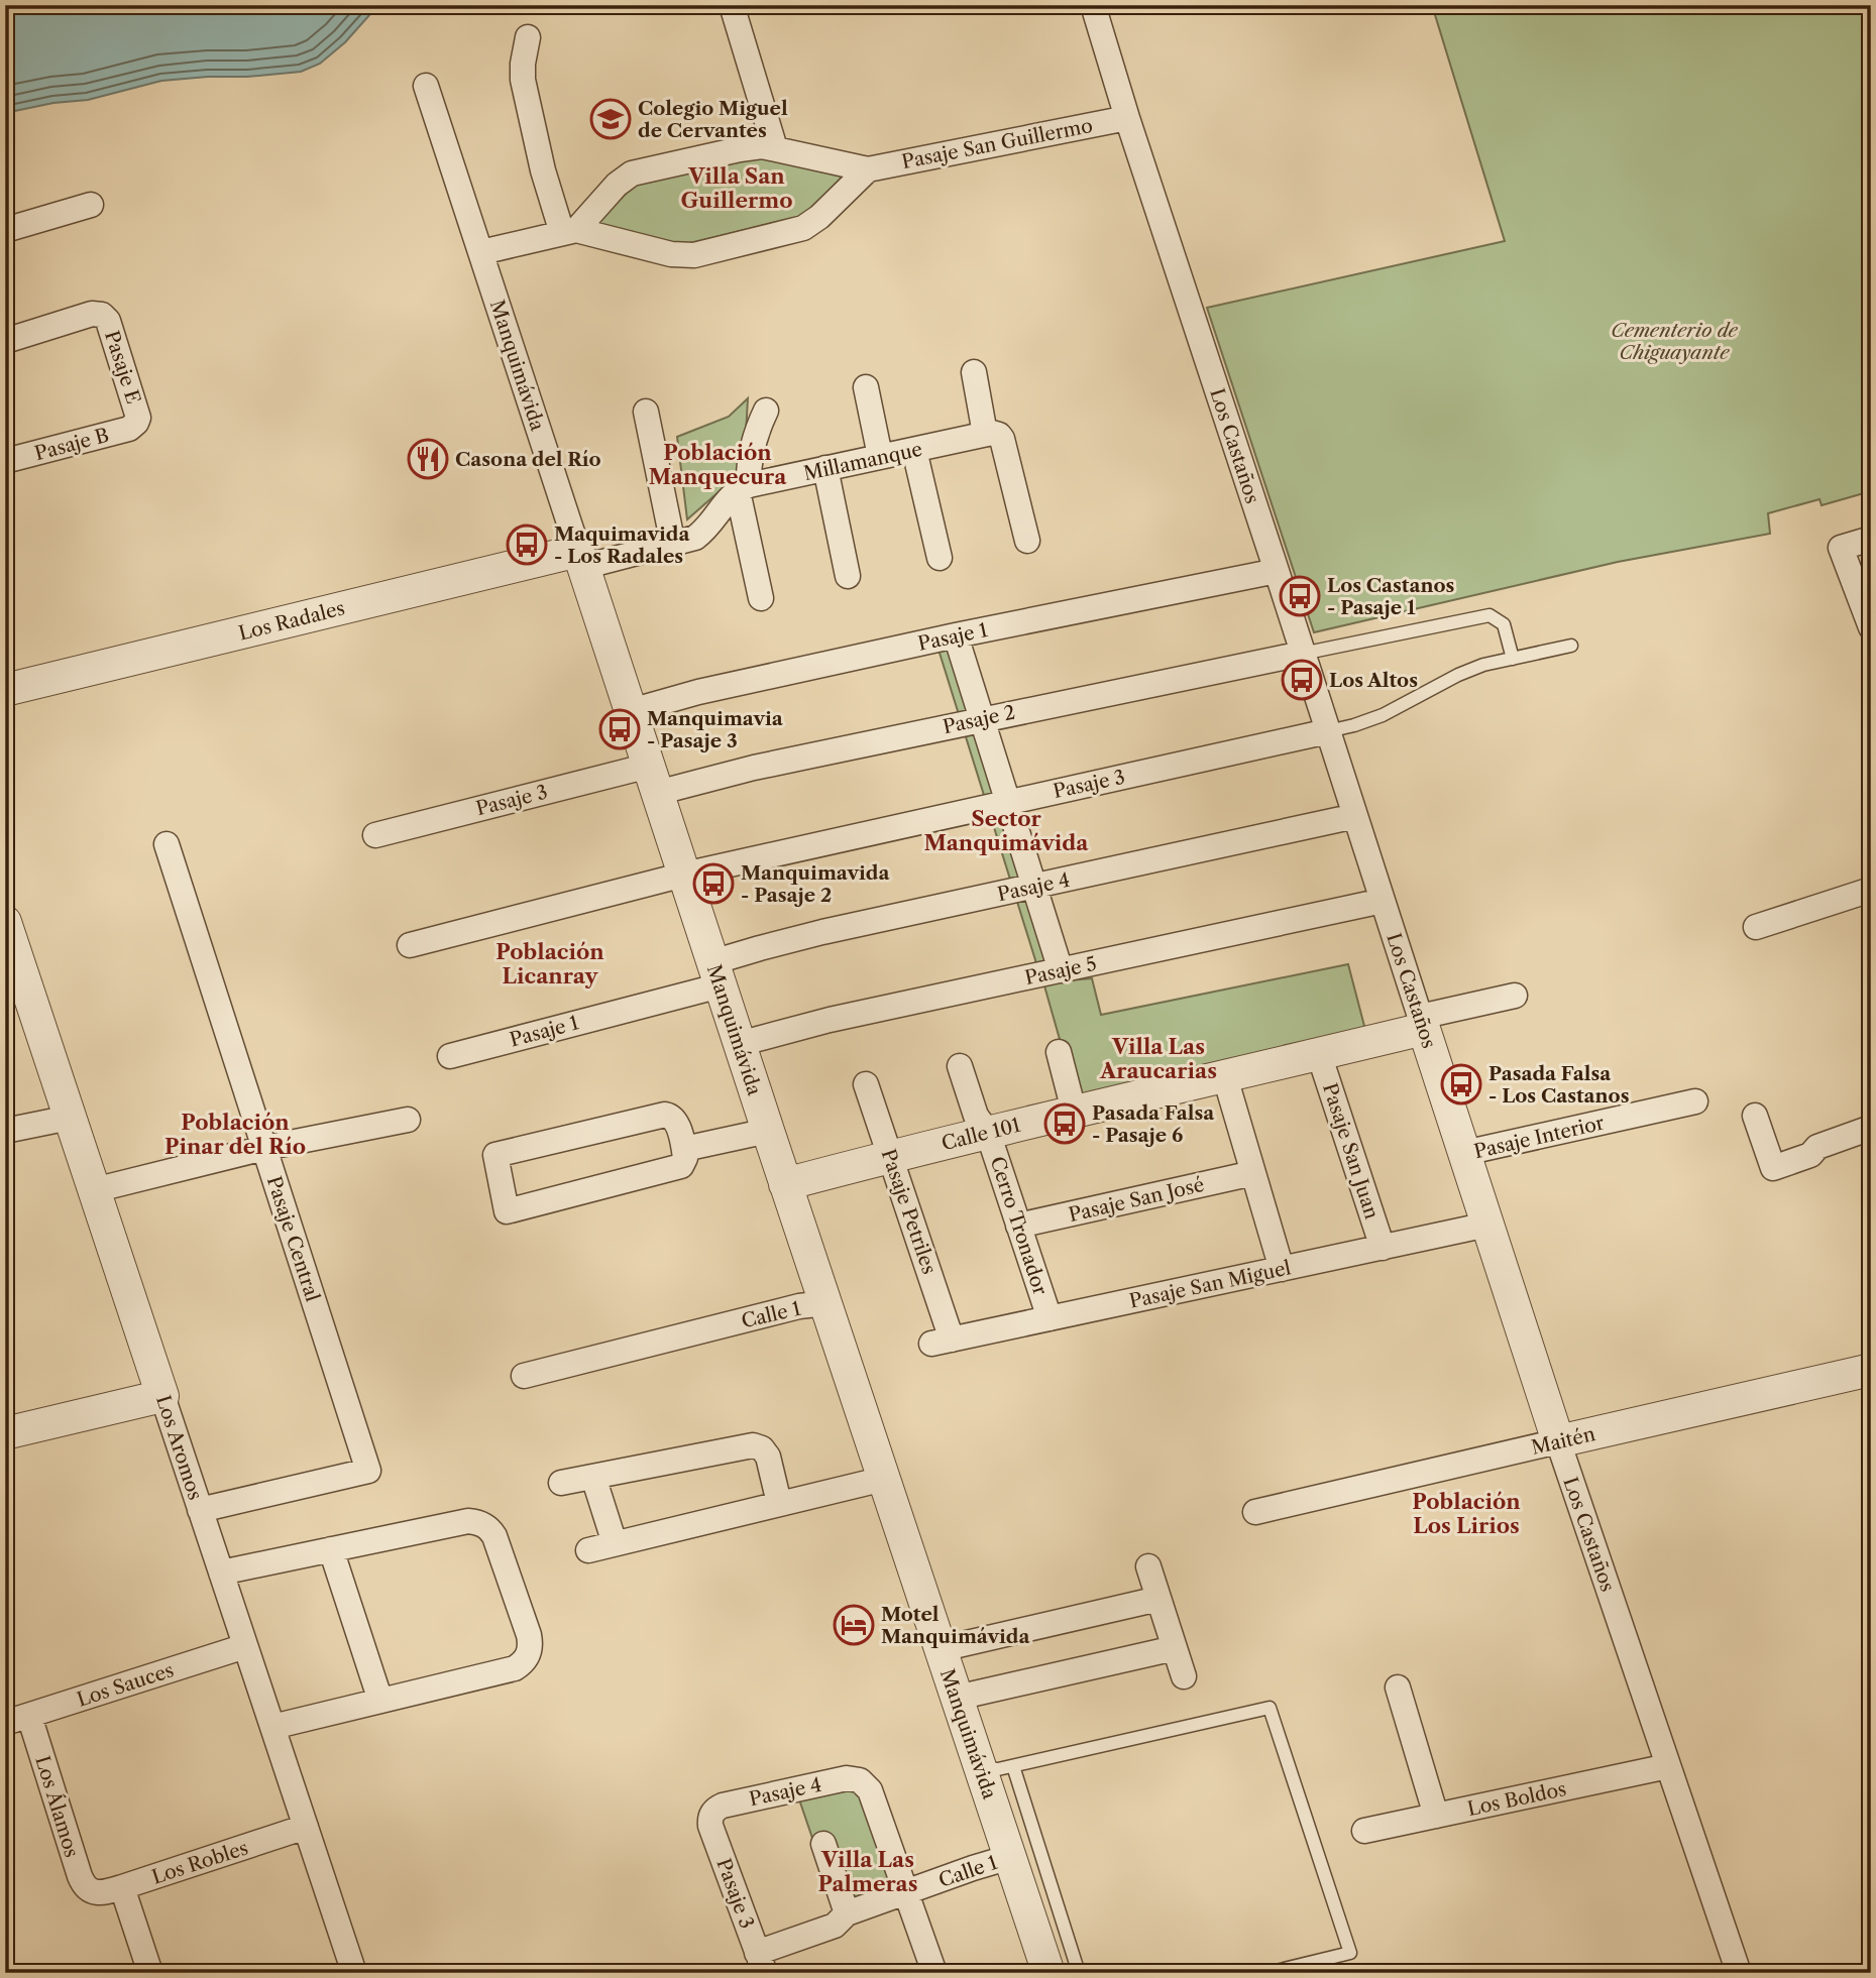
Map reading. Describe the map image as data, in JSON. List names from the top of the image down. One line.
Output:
{"streets":{"street":["Pasaje San Guillermo","Manquimávida","Pasaje E","Pasaje B","Los Castaños","Millamanque","Los Radales","Pasaje 1","Pasaje 2","Pasaje 3","Pasaje 4","Pasaje 5","Calle 101","Pasaje Interior","Pasaje San Juan","Pasaje San José","Pasaje Petriles","Cerro Tronador","Pasaje Central","Pasaje San Miguel","Calle 1","Maitén","Los Aromos","Los Sauces","Los Boldos","Los Álamos","Los Robles"]},"crossings":[["Pasaje San Guillermo","Los Castaños"],["Manquimávida","Los Radales"],["Manquimávida","Pasaje 1"],["Manquimávida","Pasaje 2"],["Manquimávida","Pasaje 3"],["Manquimávida","Pasaje 4"],["Manquimávida","Pasaje 5"],["Manquimávida","Calle 101"],["Manquimávida","Calle 1"],["Pasaje E","Pasaje B"],["Los Castaños","Pasaje 1"],["Los Castaños","Pasaje 2"],["Los Castaños","Pasaje 3"],["Los Castaños","Pasaje 4"],["Los Castaños","Pasaje 5"],["Los Castaños","Calle 101"],["Los Castaños","Pasaje Interior"],["Los Castaños","Pasaje San Miguel"],["Los Castaños","Maitén"],["Los Castaños","Los Boldos"],["Pasaje 1","Pasaje 4"],["Pasaje 2","Pasaje 3"],["Pasaje 3","Pasaje 4"],["Pasaje 4","Calle 1"],["Calle 101","Pasaje San Juan"],["Calle 101","Pasaje Petriles"],["Calle 101","Cerro Tronador"],["Pasaje San Juan","Pasaje San Miguel"],["Pasaje San José","Cerro Tronador"],["Pasaje Petriles","Pasaje San Miguel"],["Cerro Tronador","Pasaje San Miguel"],["Pasaje Central","Los Aromos"],["Los Aromos","Los Sauces"],["Los Aromos","Los Robles"],["Los Sauces","Los Álamos"],["Los Álamos","Los Robles"]],"districts":["Villa San Guillermo","Población Manquecura","Sector Manquimávida","Población Licanray","Villa Las Araucarias","Población Pinar del Río","Población Los Lirios","Villa Las Palmeras"],"parks":["Cementerio de Chiguayante"],"places":{"school or university":["Colegio Miguel de Cervantes"],"restaurant":["Casona del Río"],"bus stop":["Maquimavida - Los Radales","Los Castanos - Pasaje 1","Los Altos","Manquimavia - Pasaje 3","Manquimavida - Pasaje 2","Pasada Falsa - Los Castanos","Pasada Falsa - Pasaje 6"],"hotel":["Motel Manquimávida"]}}
